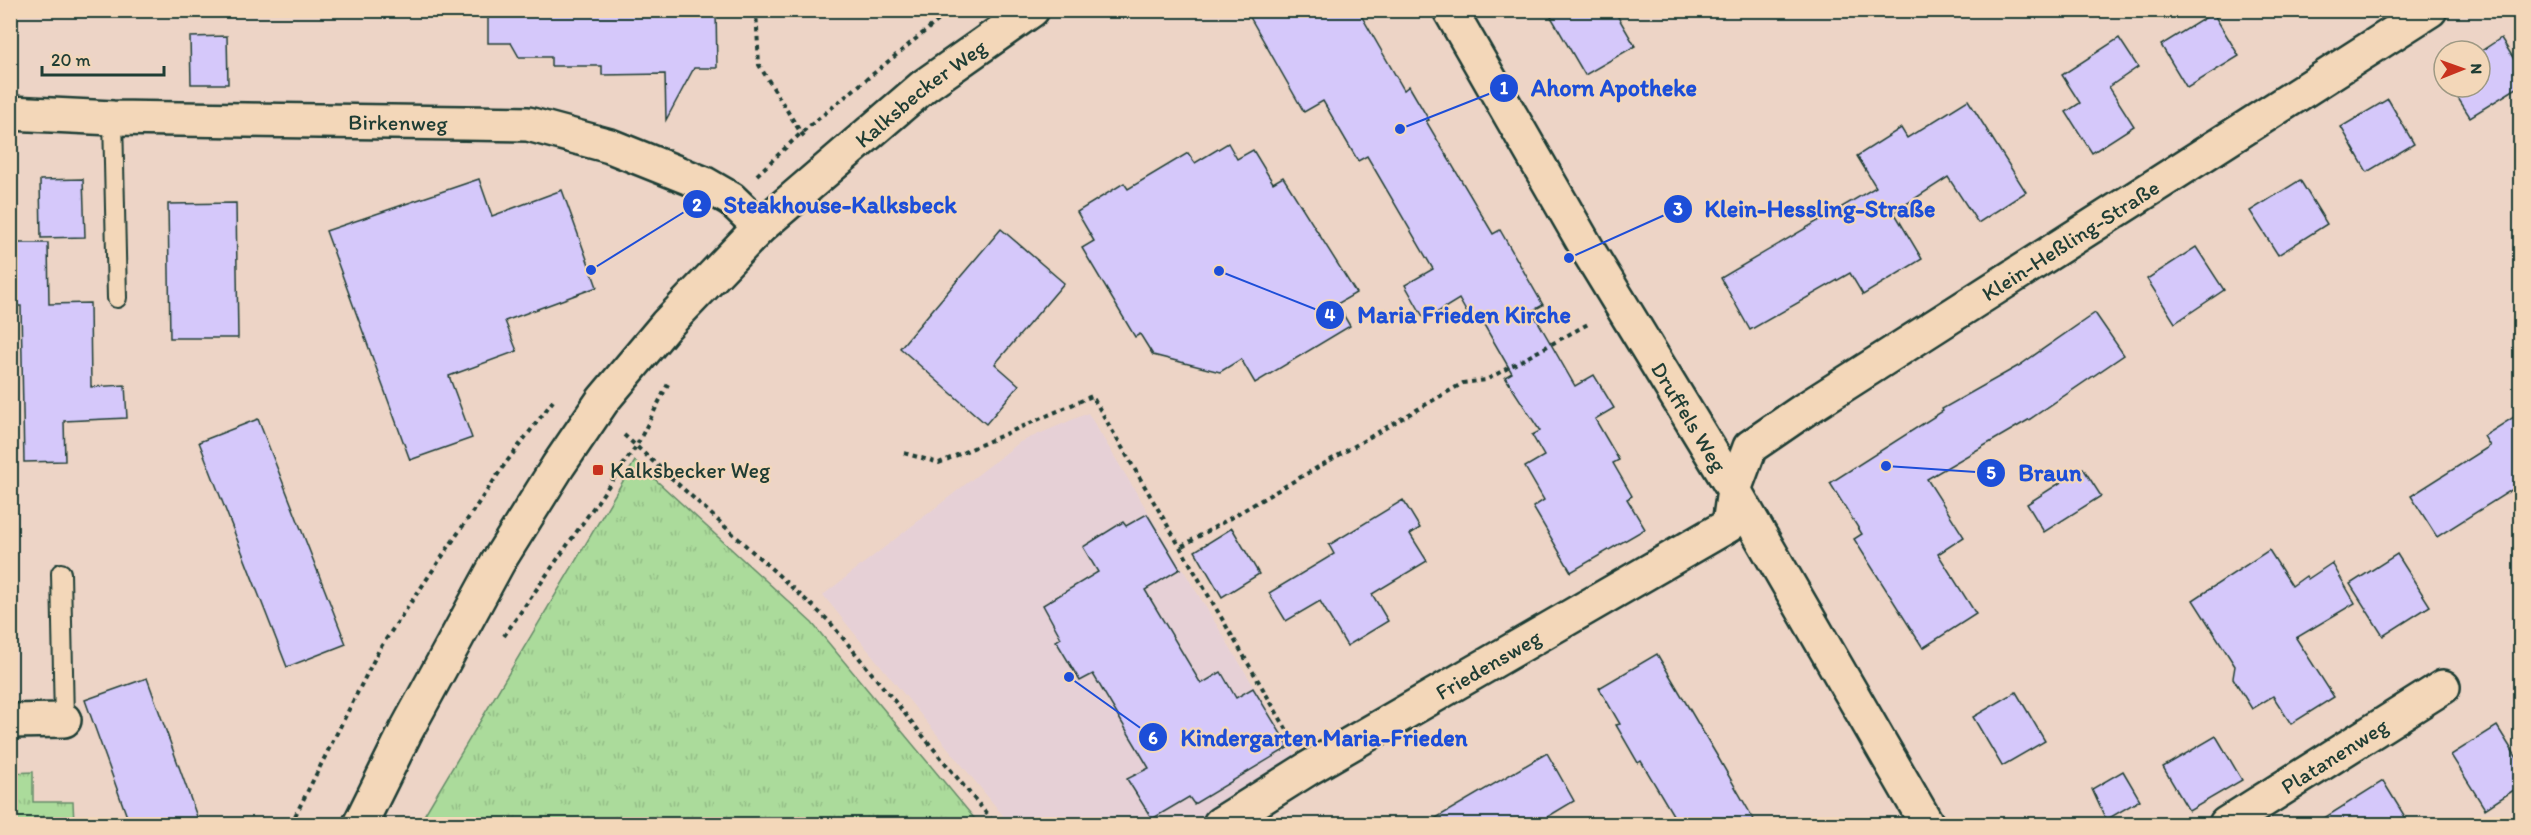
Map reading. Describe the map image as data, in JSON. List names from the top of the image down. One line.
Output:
{"streets":{"street":["Kalksbecker Weg","Birkenweg","Klein-Heßling-Straße","Druffels Weg","Friedensweg","Platanenweg"]},"crossings":[["Kalksbecker Weg","Birkenweg"],["Klein-Heßling-Straße","Druffels Weg"],["Klein-Heßling-Straße","Friedensweg"],["Druffels Weg","Friedensweg"]],"places":{"other":["Ahorn Apotheke","Klein-Hessling-Straße","Steakhouse-Kalksbeck","Maria Frieden Kirche","Braun","Kindergarten Maria-Frieden"],"transit":["Kalksbecker Weg"]},"scale_bar":"20 m","north":"right"}
